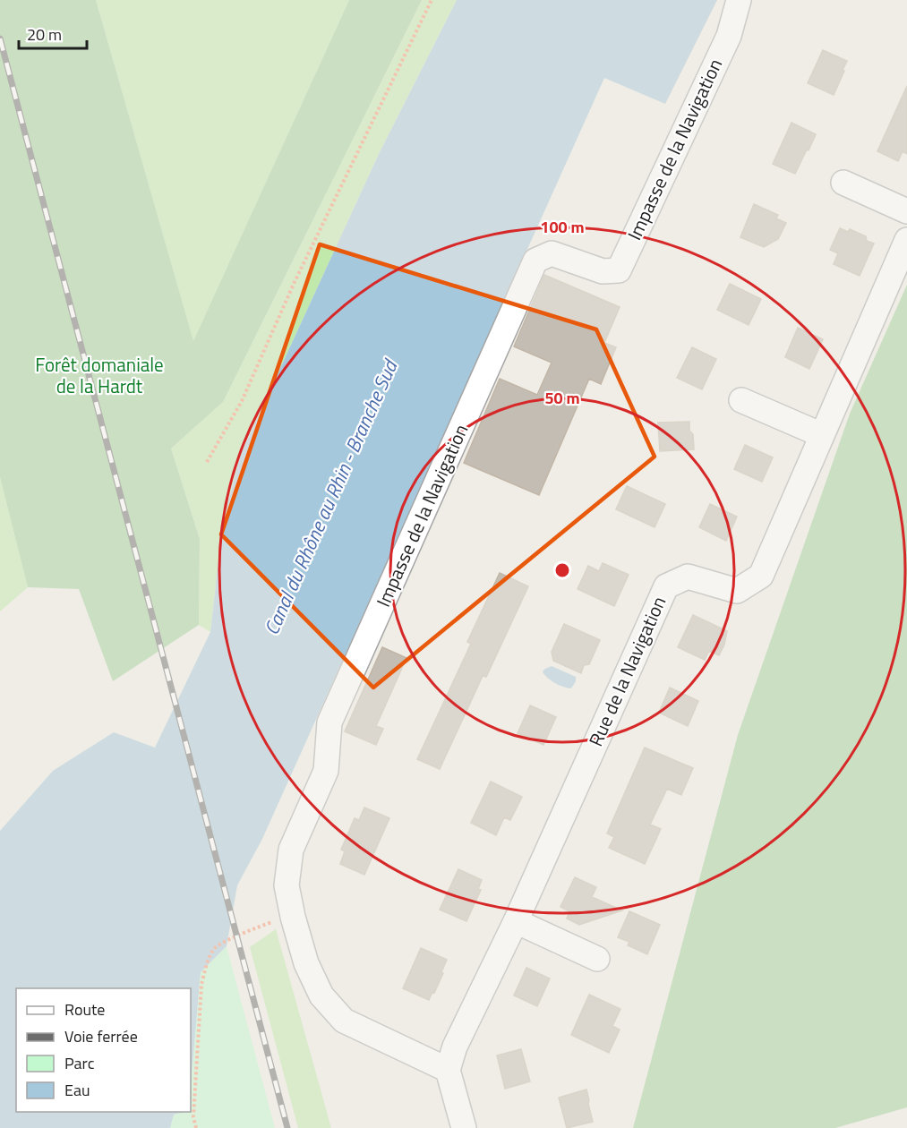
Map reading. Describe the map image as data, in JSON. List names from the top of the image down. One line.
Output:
{"streets":{"street":["Impasse de la Navigation","Rue de la Navigation"]},"crossings":[["Impasse de la Navigation","Rue de la Navigation"]],"water":["Canal du Rhône au Rhin - Branche Sud"],"parks":["Forêt domaniale de la Hardt"],"legend":["Route","Voie ferrée","Parc","Eau"],"scale_bar":"20 m","rings":["100 m","50 m"]}
